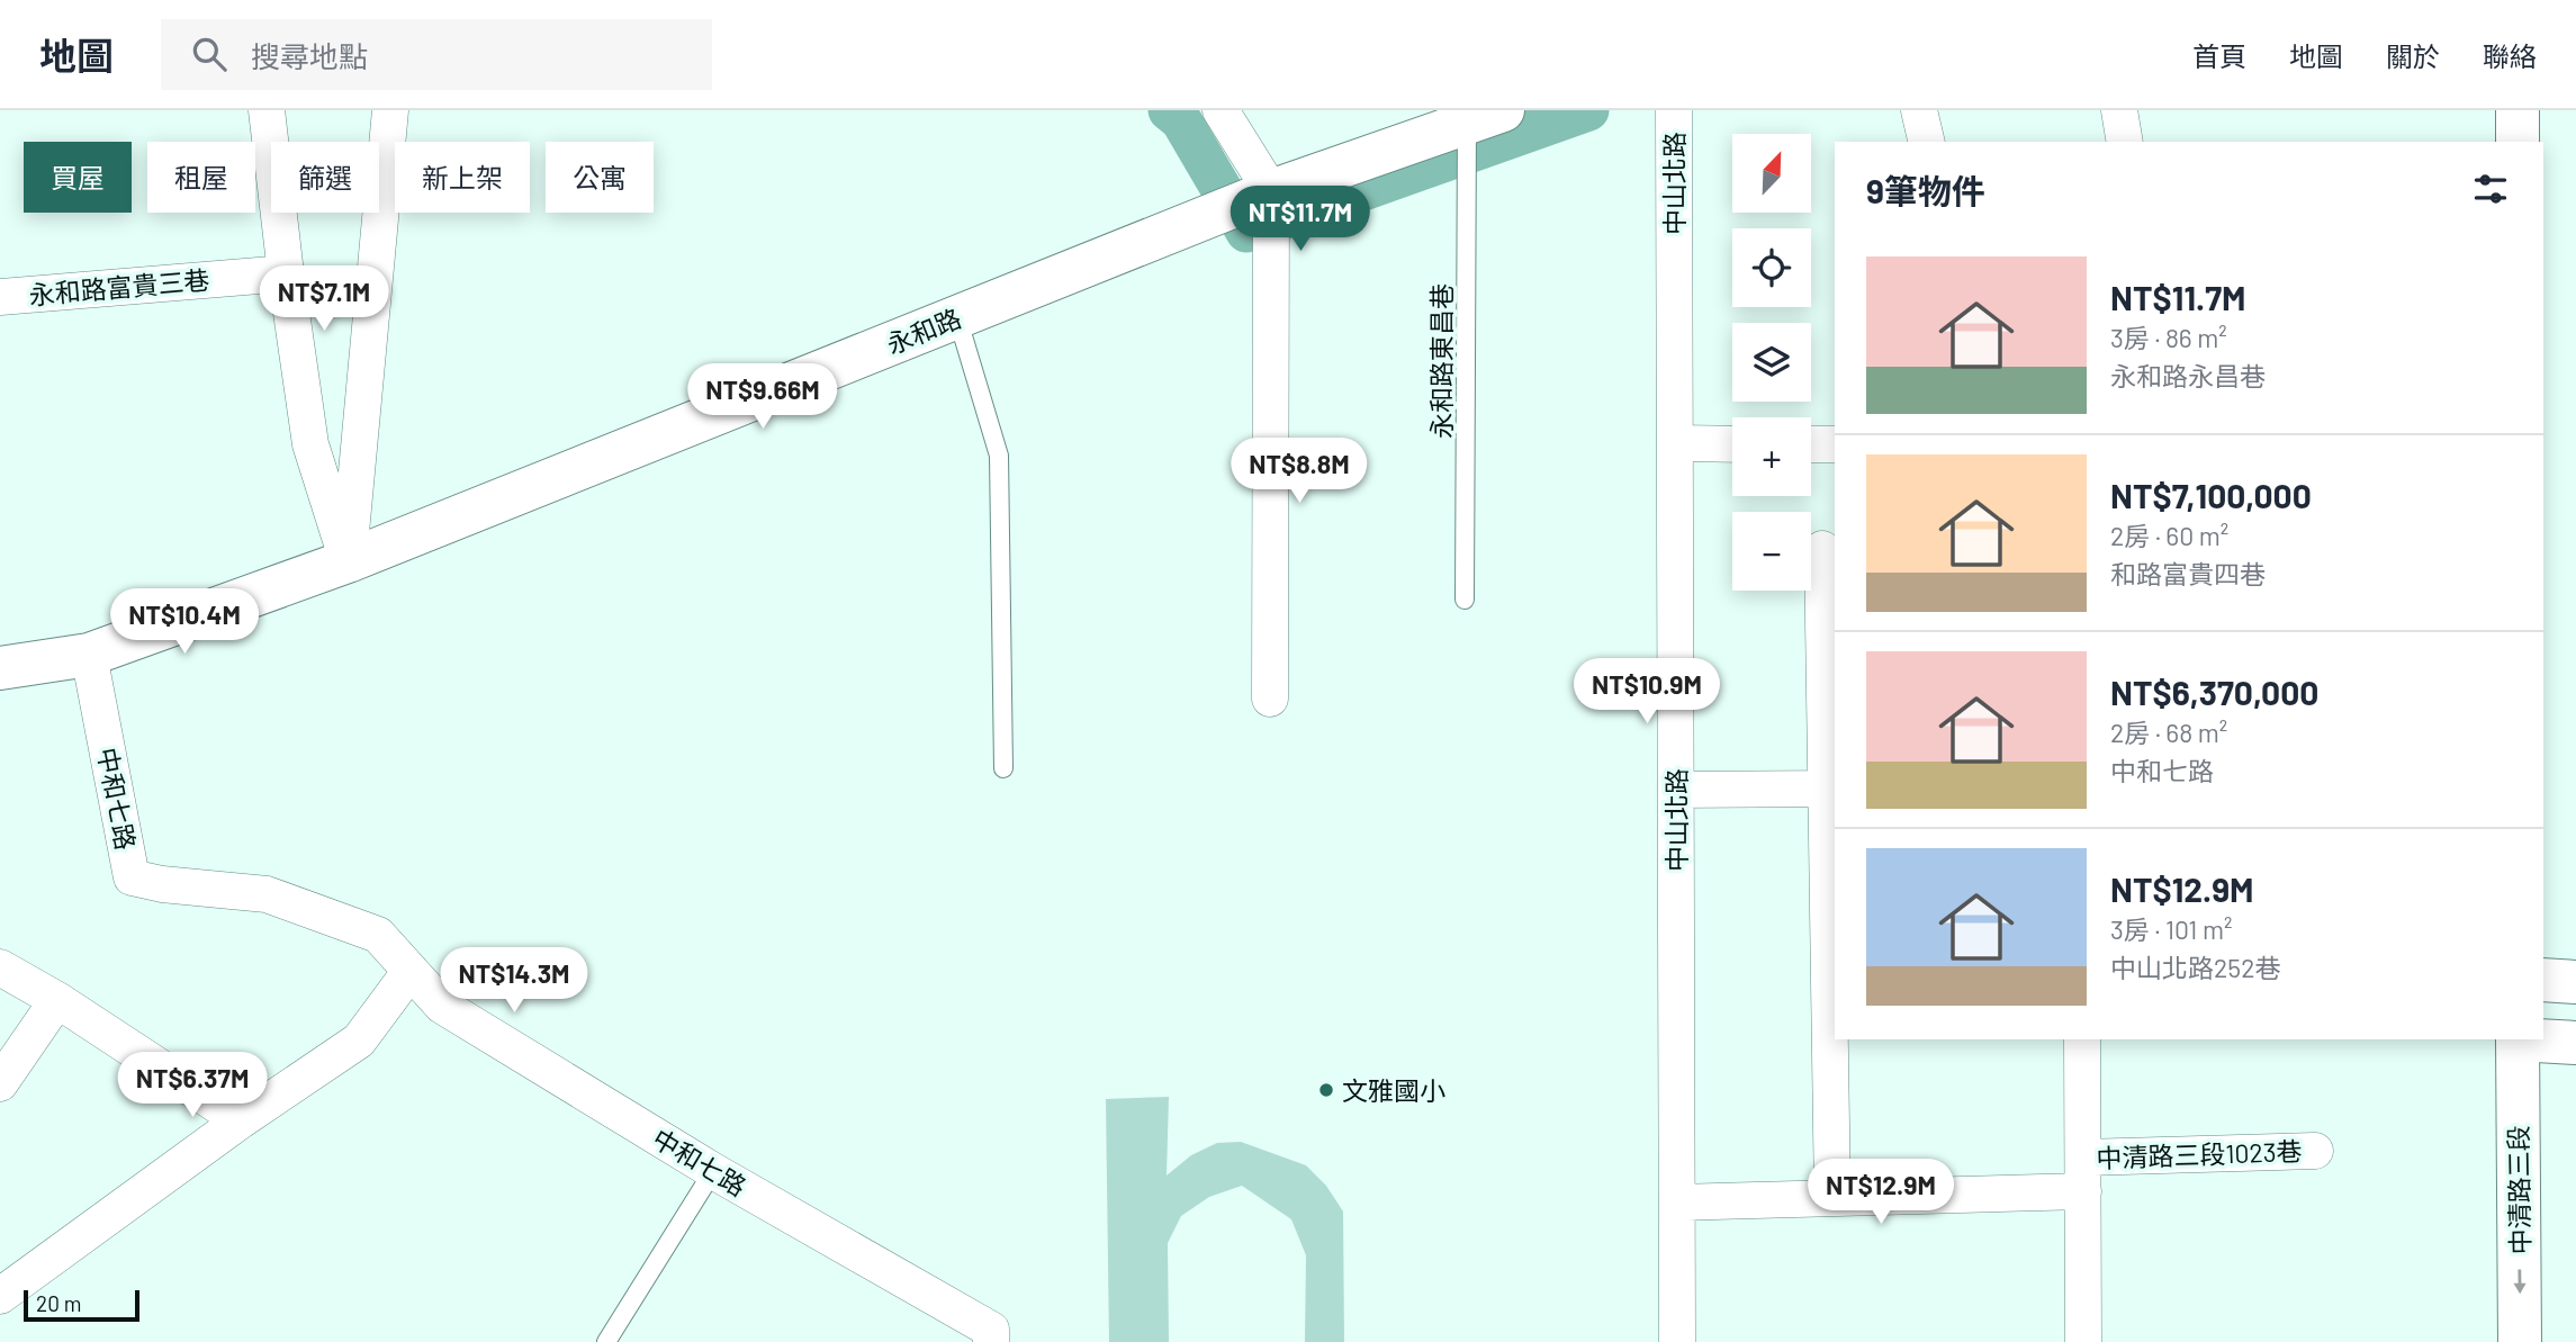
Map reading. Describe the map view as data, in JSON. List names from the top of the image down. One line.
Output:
{"streets":{"main road":["永和路","中清路三段"],"street":["中山北路","永和路富貴三巷","中和七路","中清路三段1023巷"],"lane":["永和路東昌巷"]},"crossings":[["永和路","永和路東昌巷"],["永和路","中和七路"]],"one_way":["中清路三段"],"places":["文雅國小"],"scale_bar":"20 m","north":"top right","page":{"header":"地圖","search":"搜尋地點","nav":["首頁","地圖","關於","聯絡"],"map_buttons":["+","−"],"chip":["買屋","租屋","篩選","新上架","公寓"],"heading":"9筆物件","price":["NT$11.7M","NT$7.1M","NT$9.66M","NT$8.8M","NT$10.4M","NT$10.9M","NT$14.3M","NT$6.37M","NT$12.9M"],"list":[{"name":"NT$11.7M","note":"3房 · 86 m² · 永和路永昌巷"},{"name":"NT$7,100,000","note":"2房 · 60 m² · 和路富貴四巷"},{"name":"NT$6,370,000","note":"2房 · 68 m² · 中和七路"},{"name":"NT$12.9M","note":"3房 · 101 m² · 中山北路252巷"}],"scale":"20 m"}}
